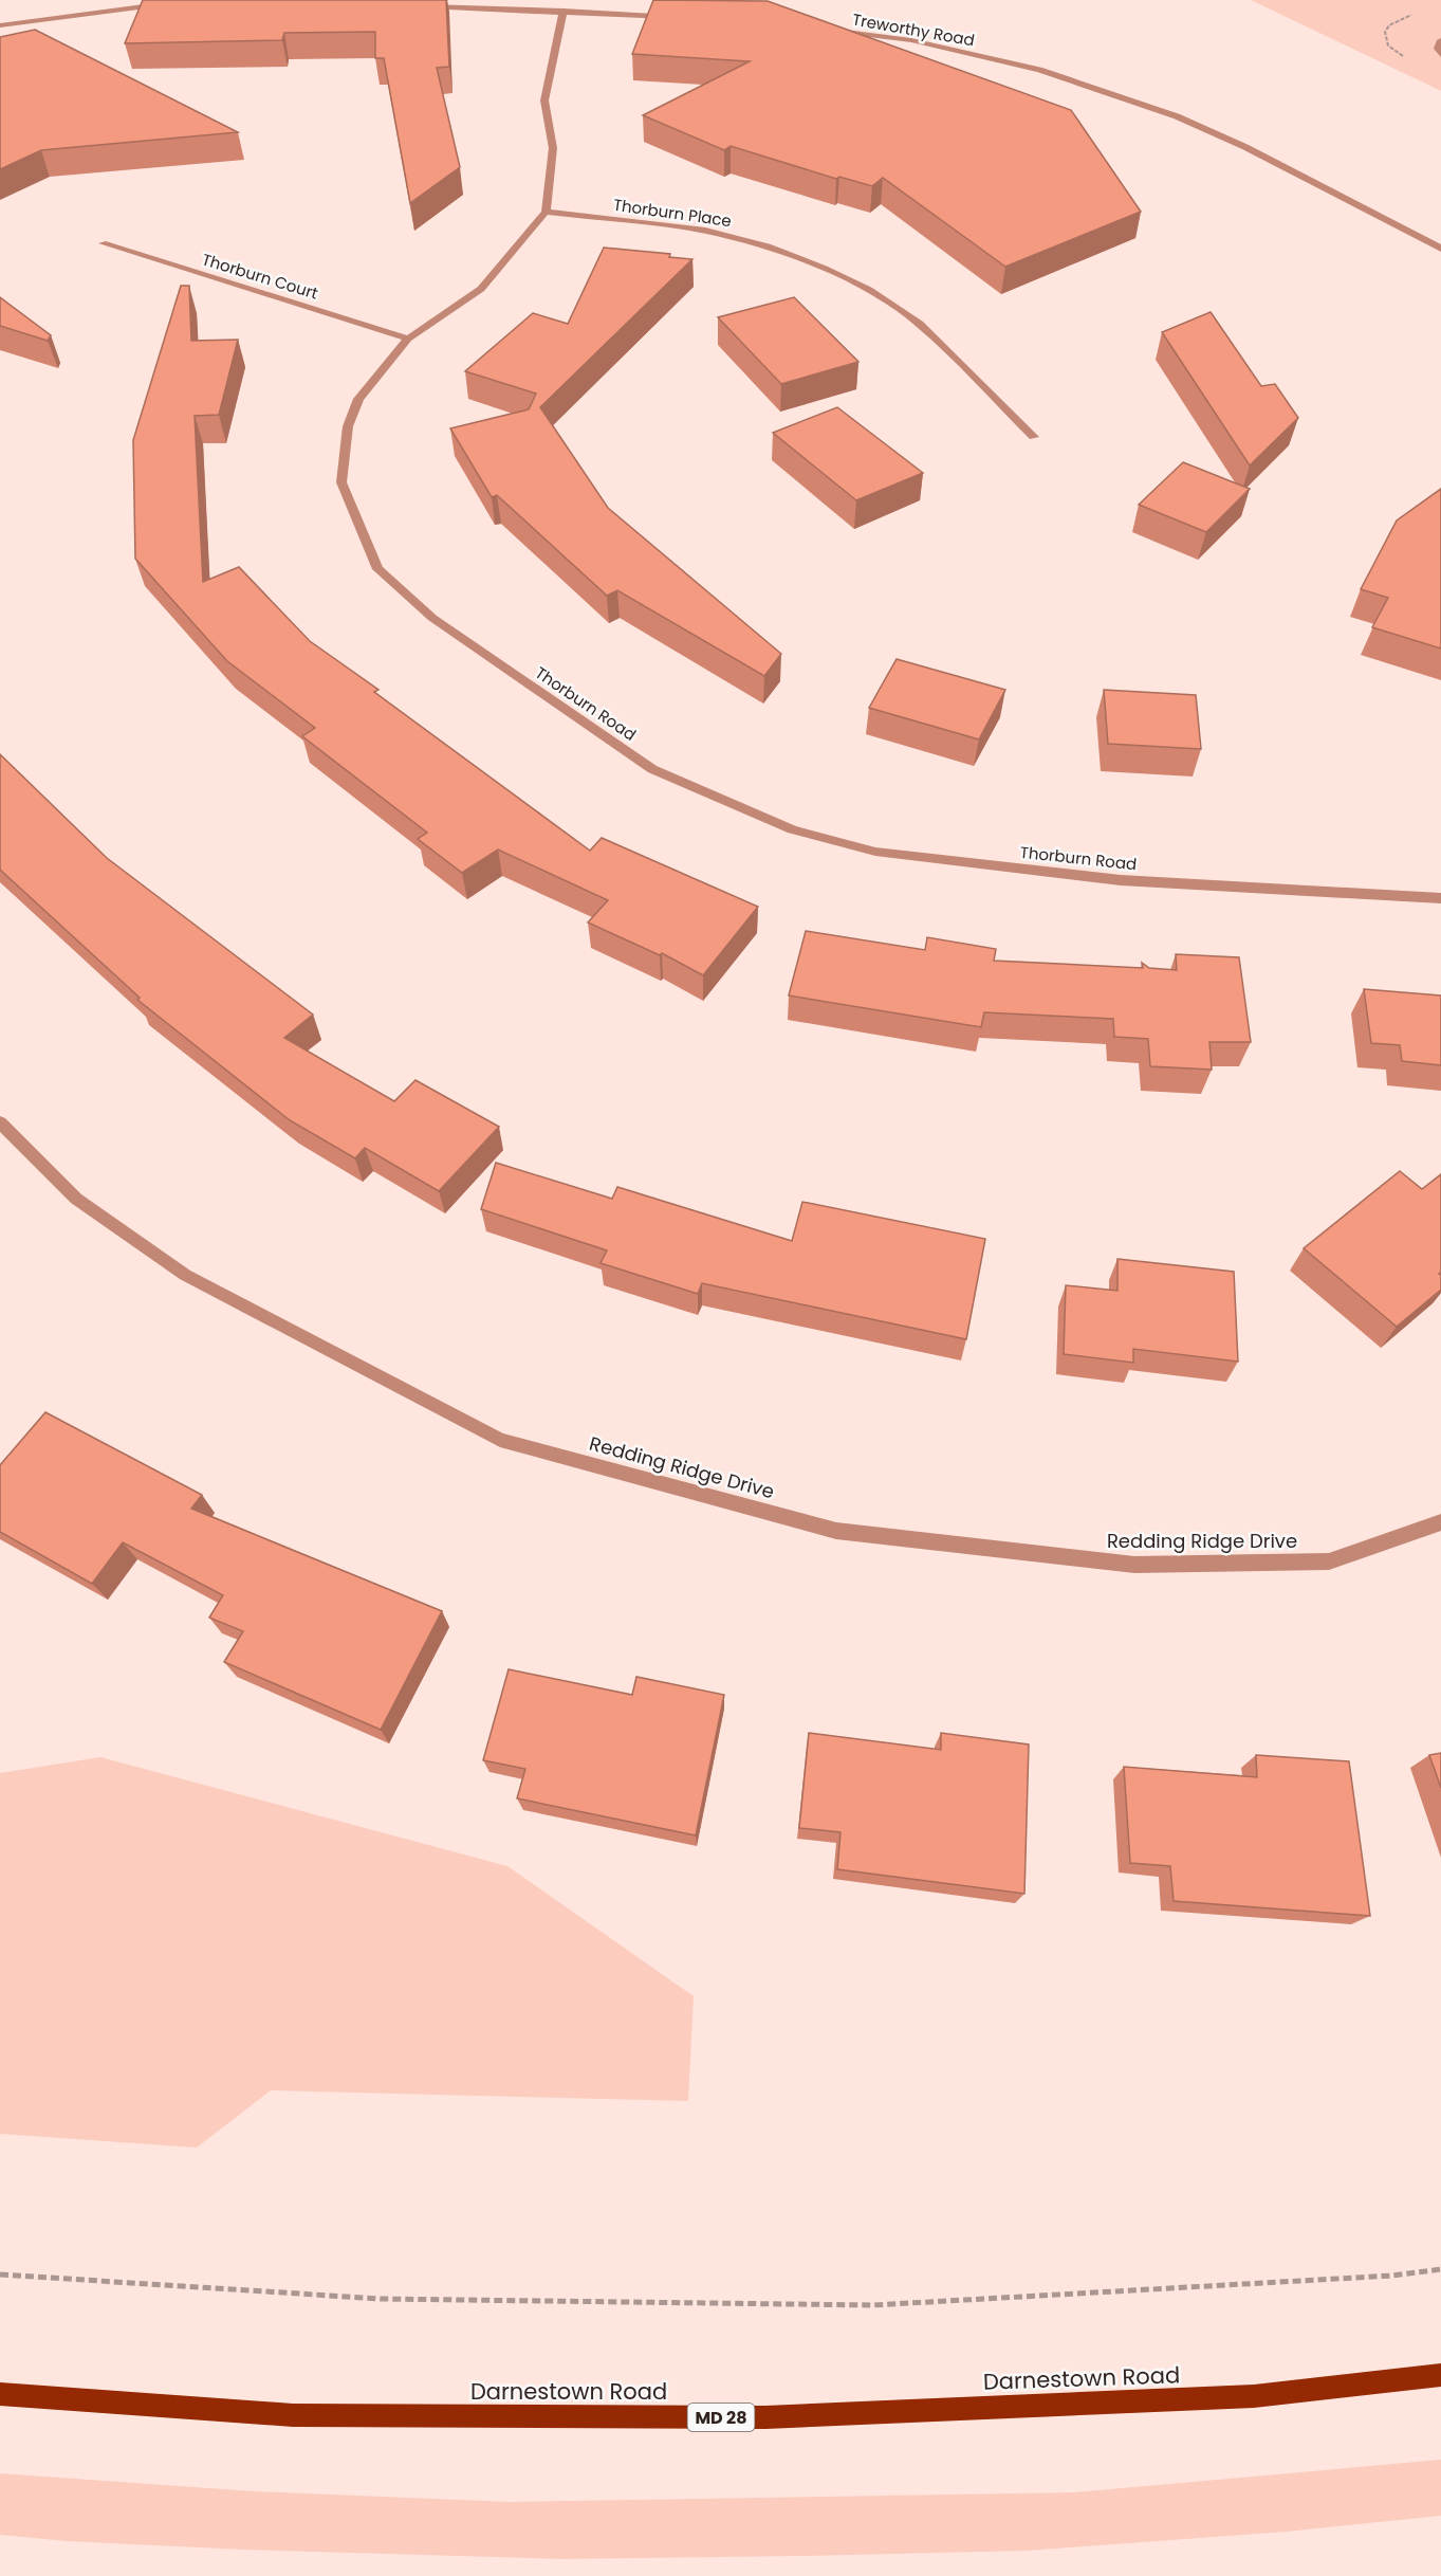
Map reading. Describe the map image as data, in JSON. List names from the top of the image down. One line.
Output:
{"streets":{"main road":["Darnestown Road","MD 28"],"street":["Treworthy Road","Thorburn Place","Thorburn Court","Thorburn Road","Redding Ridge Drive"]},"crossings":[["Thorburn Place","Thorburn Road"],["Thorburn Court","Thorburn Road"]]}
